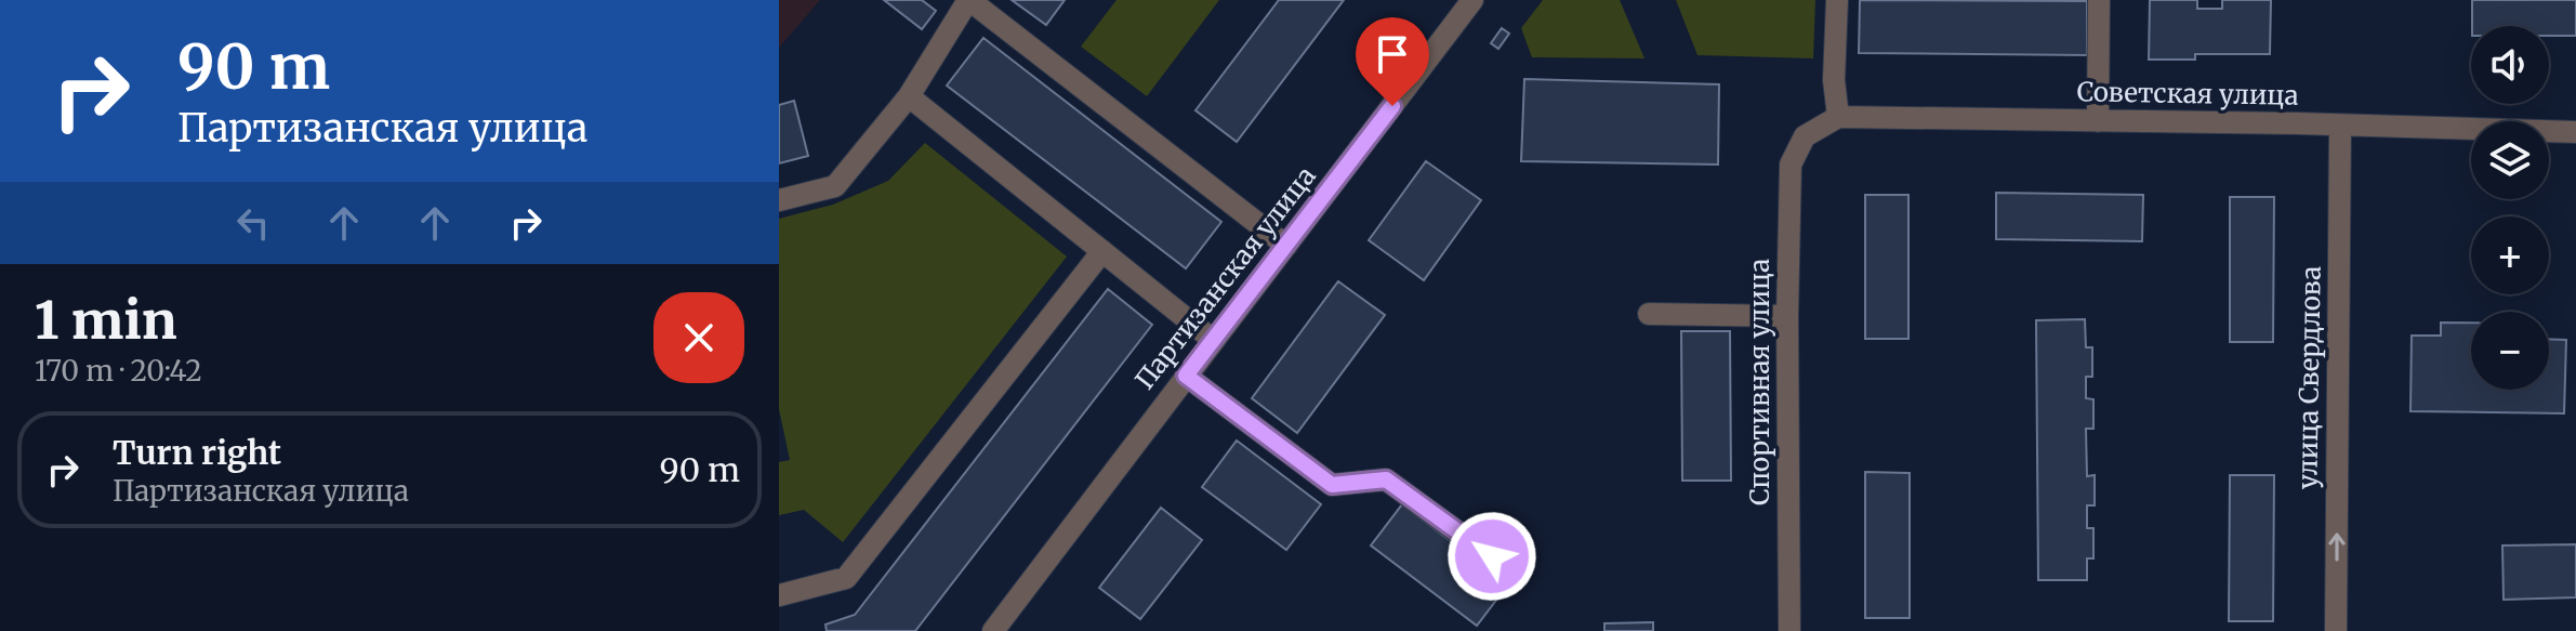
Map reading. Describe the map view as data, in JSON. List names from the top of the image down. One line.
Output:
{"streets":{"street":["Советская улица","Партизанская улица","улица Свердлова","Спортивная улица"]},"crossings":[["Советская улица","улица Свердлова"],["Советская улица","Спортивная улица"]],"one_way":["улица Свердлова"],"page":{"turn":["90 m","Партизанская улица"],"map_buttons":["+","−"],"heading":["1 min","170 m · 20:42"],"list":[{"name":"Turn right","note":"Партизанская улица","value":"90 m"}]}}
